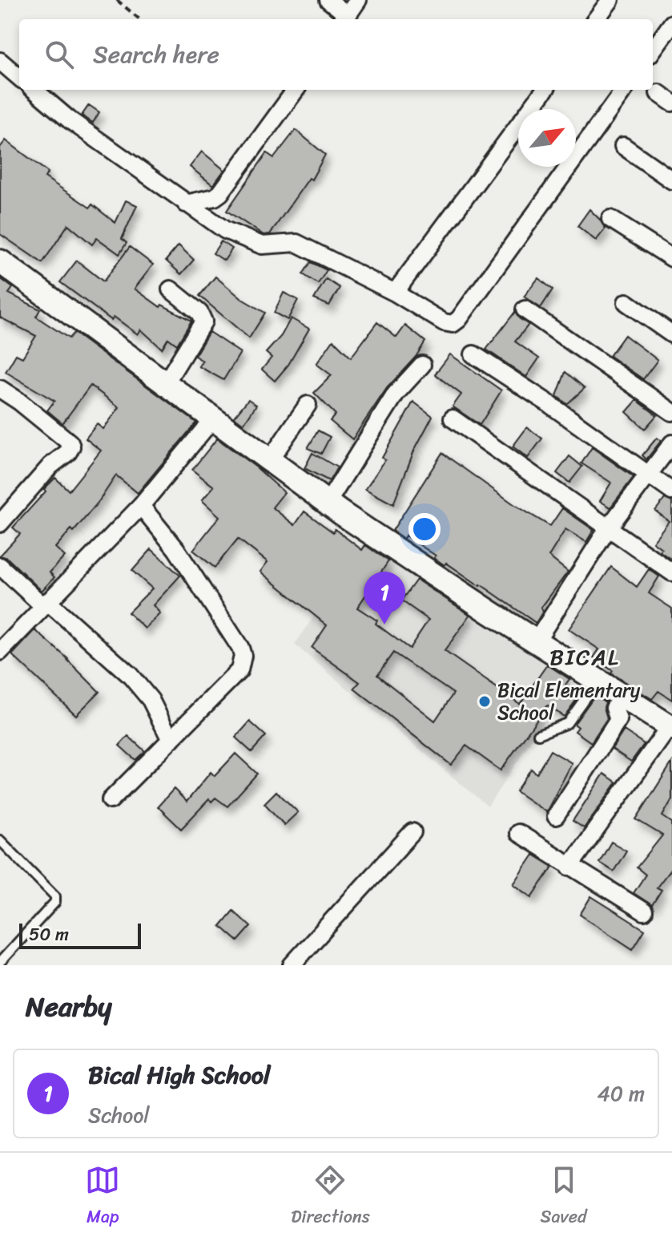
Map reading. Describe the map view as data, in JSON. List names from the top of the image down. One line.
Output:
{"districts":["BICAL"],"places":["Bical Elementary School"],"scale_bar":"50 m","north":"top right","page":{"search":"Search here","pins":"1","scale":"50 m","heading":"Nearby","list":[{"mark":"1","name":"Bical High School","note":"School","value":"40 m"}],"nav":["Map","Directions","Saved"]}}
